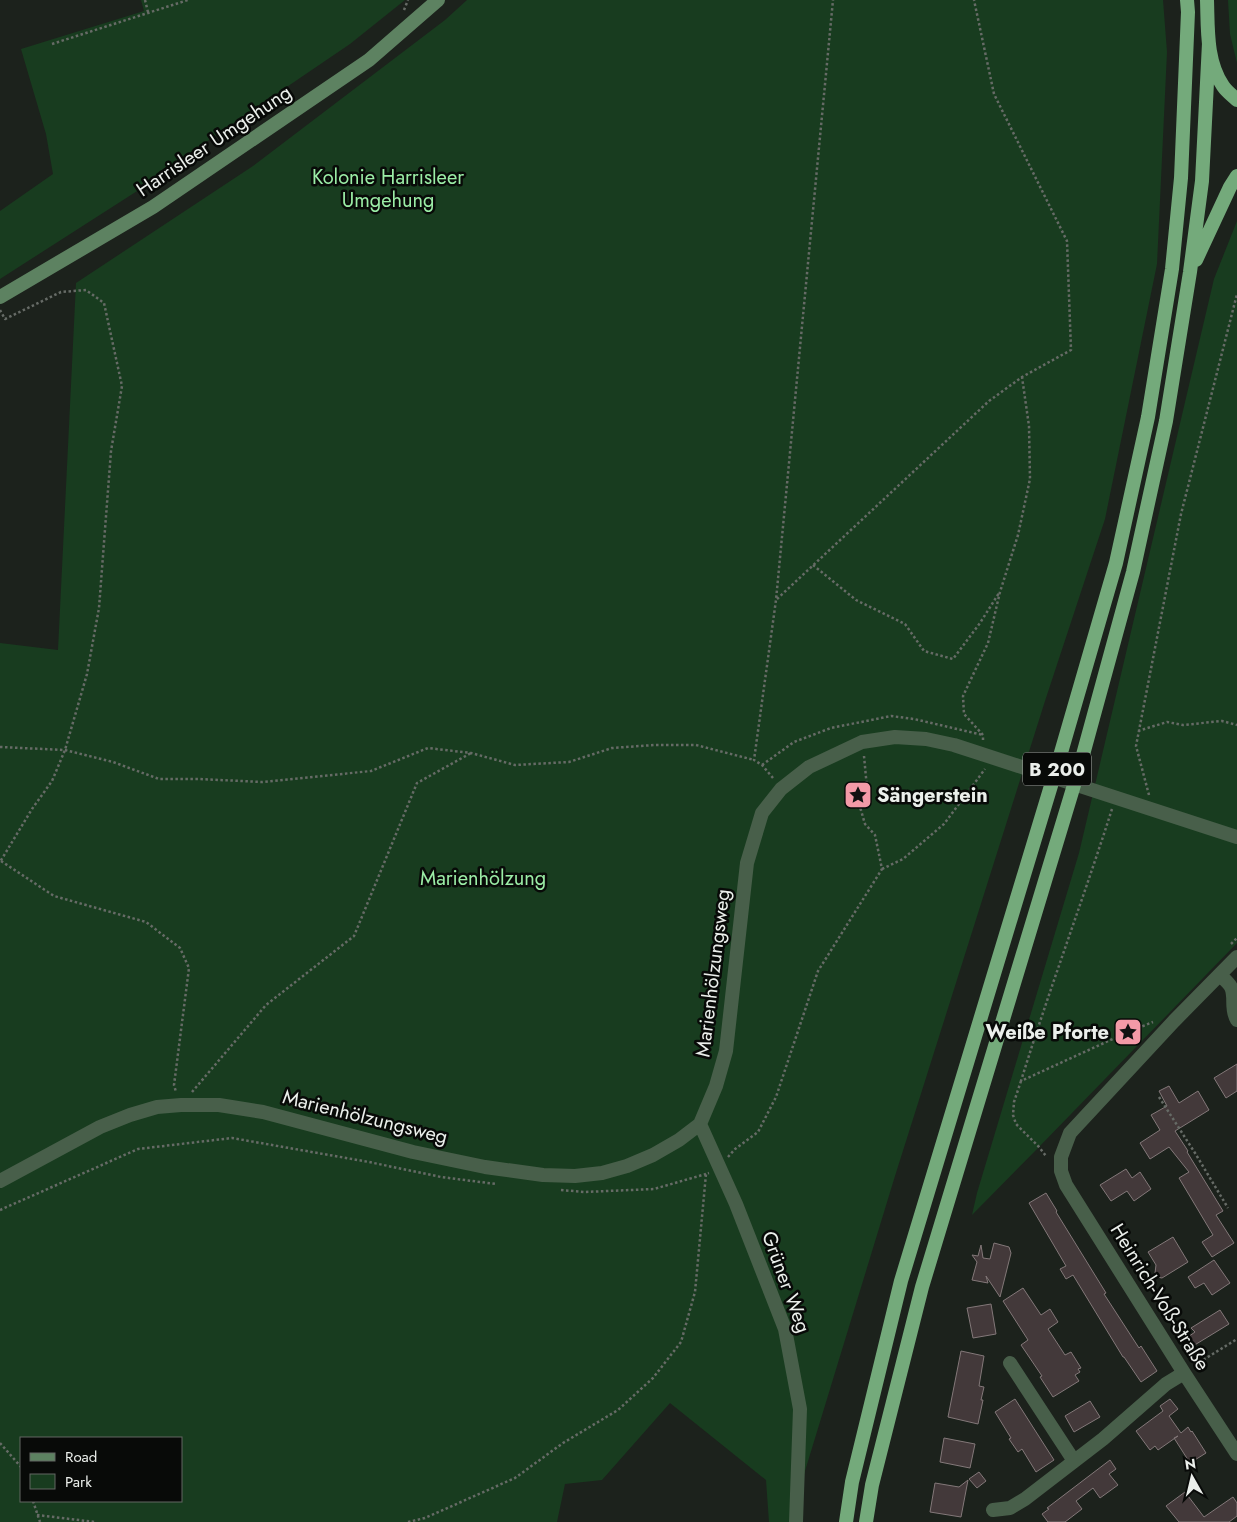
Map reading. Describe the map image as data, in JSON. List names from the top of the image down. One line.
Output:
{"streets":{"highway":["B 200"],"main road":["Harrisleer Umgehung"],"street":["Marienhölzungsweg","Grüner Weg","Heinrich-Voß-Straße"]},"crossings":[["Marienhölzungsweg","Grüner Weg"]],"parks":["Kolonie Harrisleer Umgehung","Marienhölzung"],"places":{"place":["Sängerstein","Weiße Pforte"]},"legend":["Road","Park"],"north":"top"}
